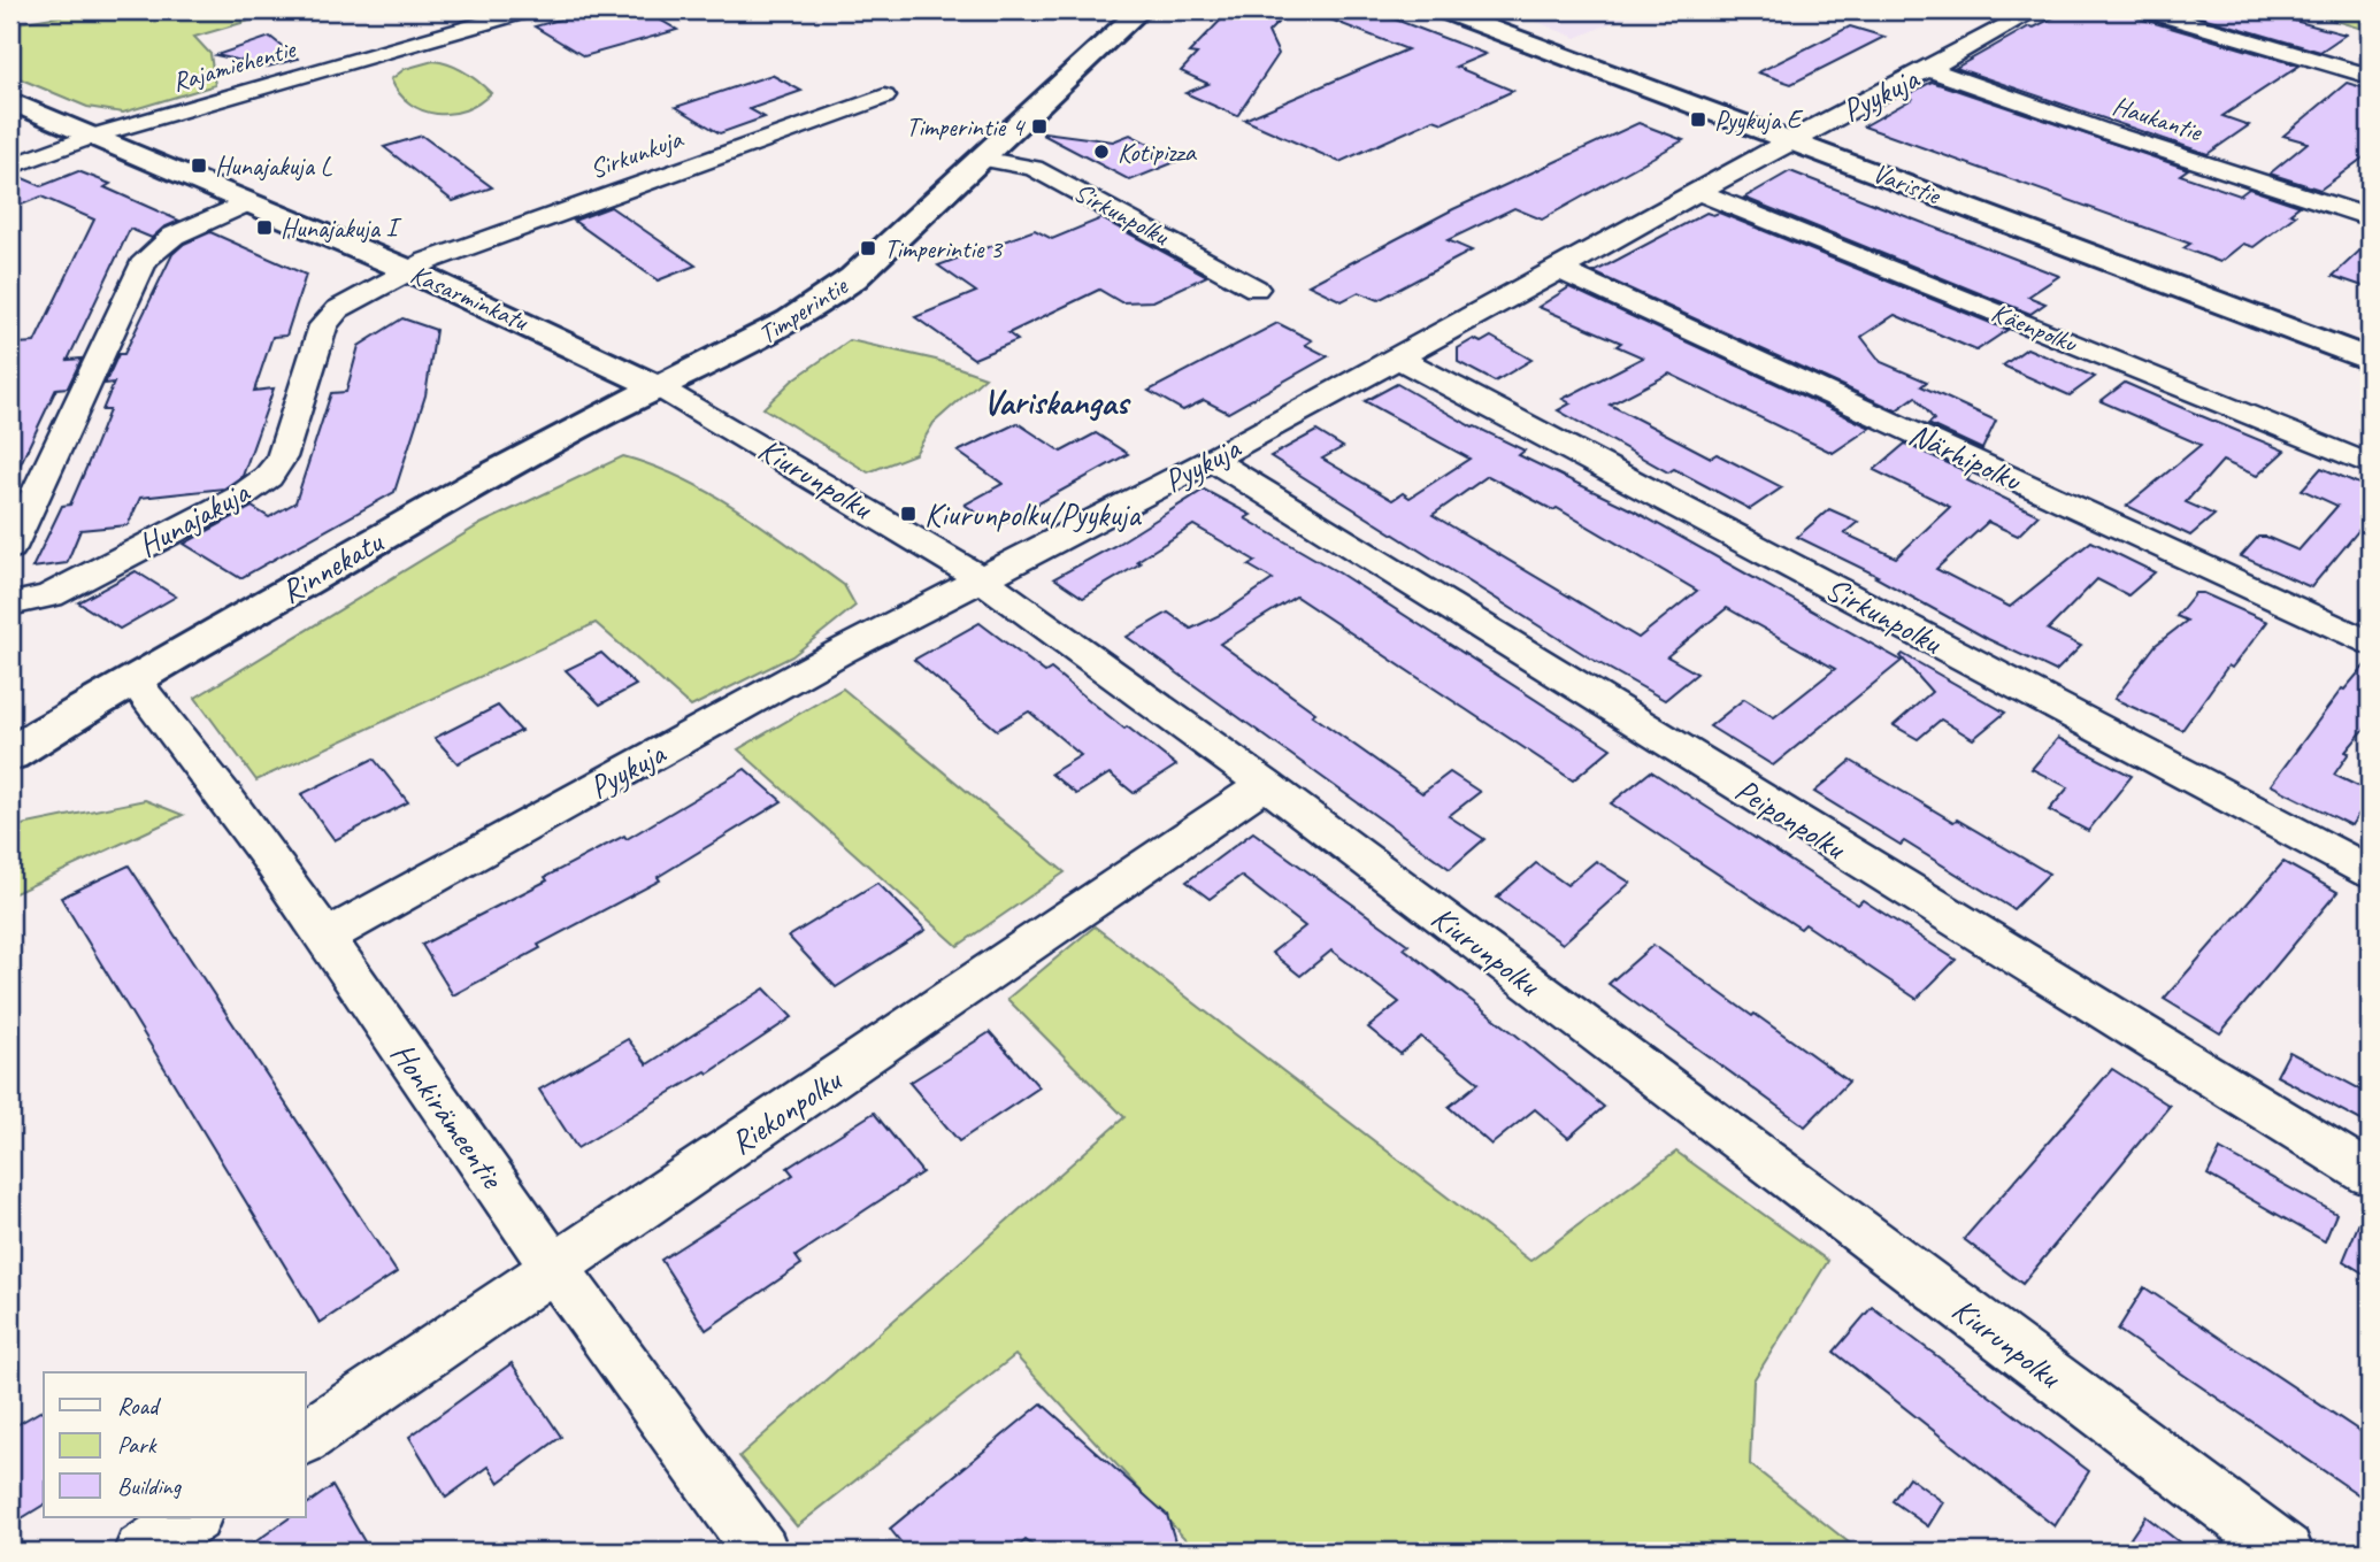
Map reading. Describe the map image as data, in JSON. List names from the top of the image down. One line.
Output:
{"streets":{"street":["Rajamiehentie","Pyykuja","Haukantie","Sirkunkuja","Varistie","Sirkunpolku","Kasarminkatu","Timperintie","Käenpolku","Närhipolku","Kiurunpolku","Hunajakuja","Rinnekatu","Peiponpolku","Riekonpolku","Honkirämeentie"]},"crossings":[["Rajamiehentie","Kasarminkatu"],["Pyykuja","Haukantie"],["Pyykuja","Varistie"],["Pyykuja","Sirkunpolku"],["Pyykuja","Käenpolku"],["Pyykuja","Närhipolku"],["Pyykuja","Kiurunpolku"],["Pyykuja","Peiponpolku"],["Pyykuja","Honkirämeentie"],["Sirkunkuja","Kasarminkatu"],["Sirkunkuja","Hunajakuja"],["Sirkunpolku","Timperintie"],["Kasarminkatu","Timperintie"],["Kasarminkatu","Kiurunpolku"],["Kasarminkatu","Hunajakuja"],["Kasarminkatu","Rinnekatu"],["Timperintie","Kiurunpolku"],["Timperintie","Rinnekatu"],["Kiurunpolku","Rinnekatu"],["Kiurunpolku","Riekonpolku"],["Rinnekatu","Honkirämeentie"],["Riekonpolku","Honkirämeentie"]],"districts":["Variskangas"],"places":{"transit":["Pyykuja E","Timperintie 4","Hunajakuja L","Hunajakuja I","Timperintie 3","Kiurunpolku/Pyykuja"],"other":["Kotipizza"]},"legend":["Road","Park","Building"]}
